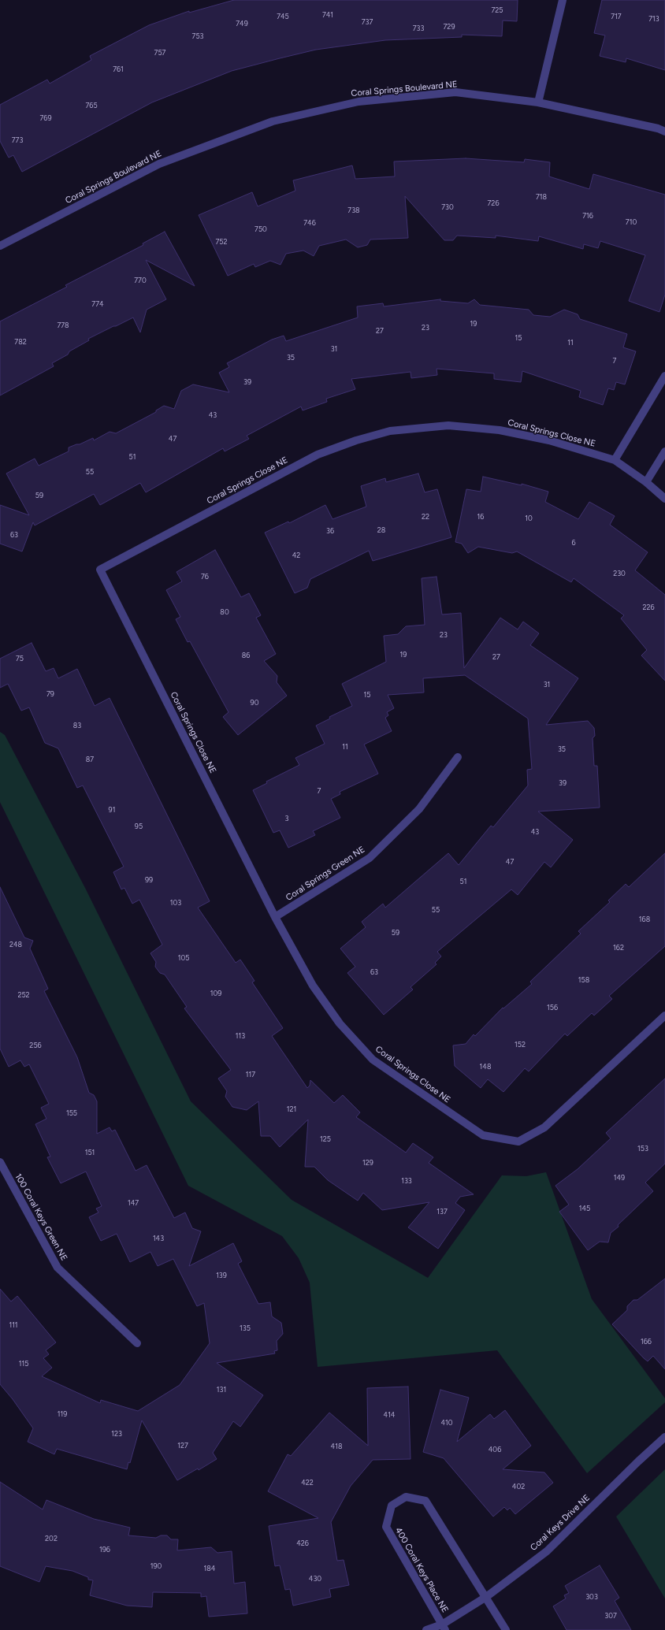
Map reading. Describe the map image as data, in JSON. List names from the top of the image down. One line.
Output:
{"streets":{"street":["Coral Springs Boulevard NE","Coral Springs Close NE","Coral Springs Green NE","100 Coral Keys Green NE","Coral Keys Drive NE","400 Coral Keys Place NE"]},"crossings":[["Coral Springs Close NE","Coral Springs Green NE"],["Coral Keys Drive NE","400 Coral Keys Place NE"]],"house_numbers":["725","741","745","717","713","737","749","729","733","753","757","761","765","769","773","718","726","730","738","716","710","746","750","752","770","774","19","778","23","27","15","782","11","31","35","7","39","43","47","51","55","59","22","16","10","28","36","63","6","42","230","76","226","80","23","19","86","27","75","31","79","15","90","83","11","35","87","39","7","91","3","95","43","47","99","51","103","55","168","59","248","162","105","63","158","109","252","156","113","152","256","148","117","121","155","125","153","151","129","149","133","147","145","137","143","139","111","135","166","115","131","119","414","410","123","127","418","406","422","402","202","426","196","190","184","430","303","307"]}
